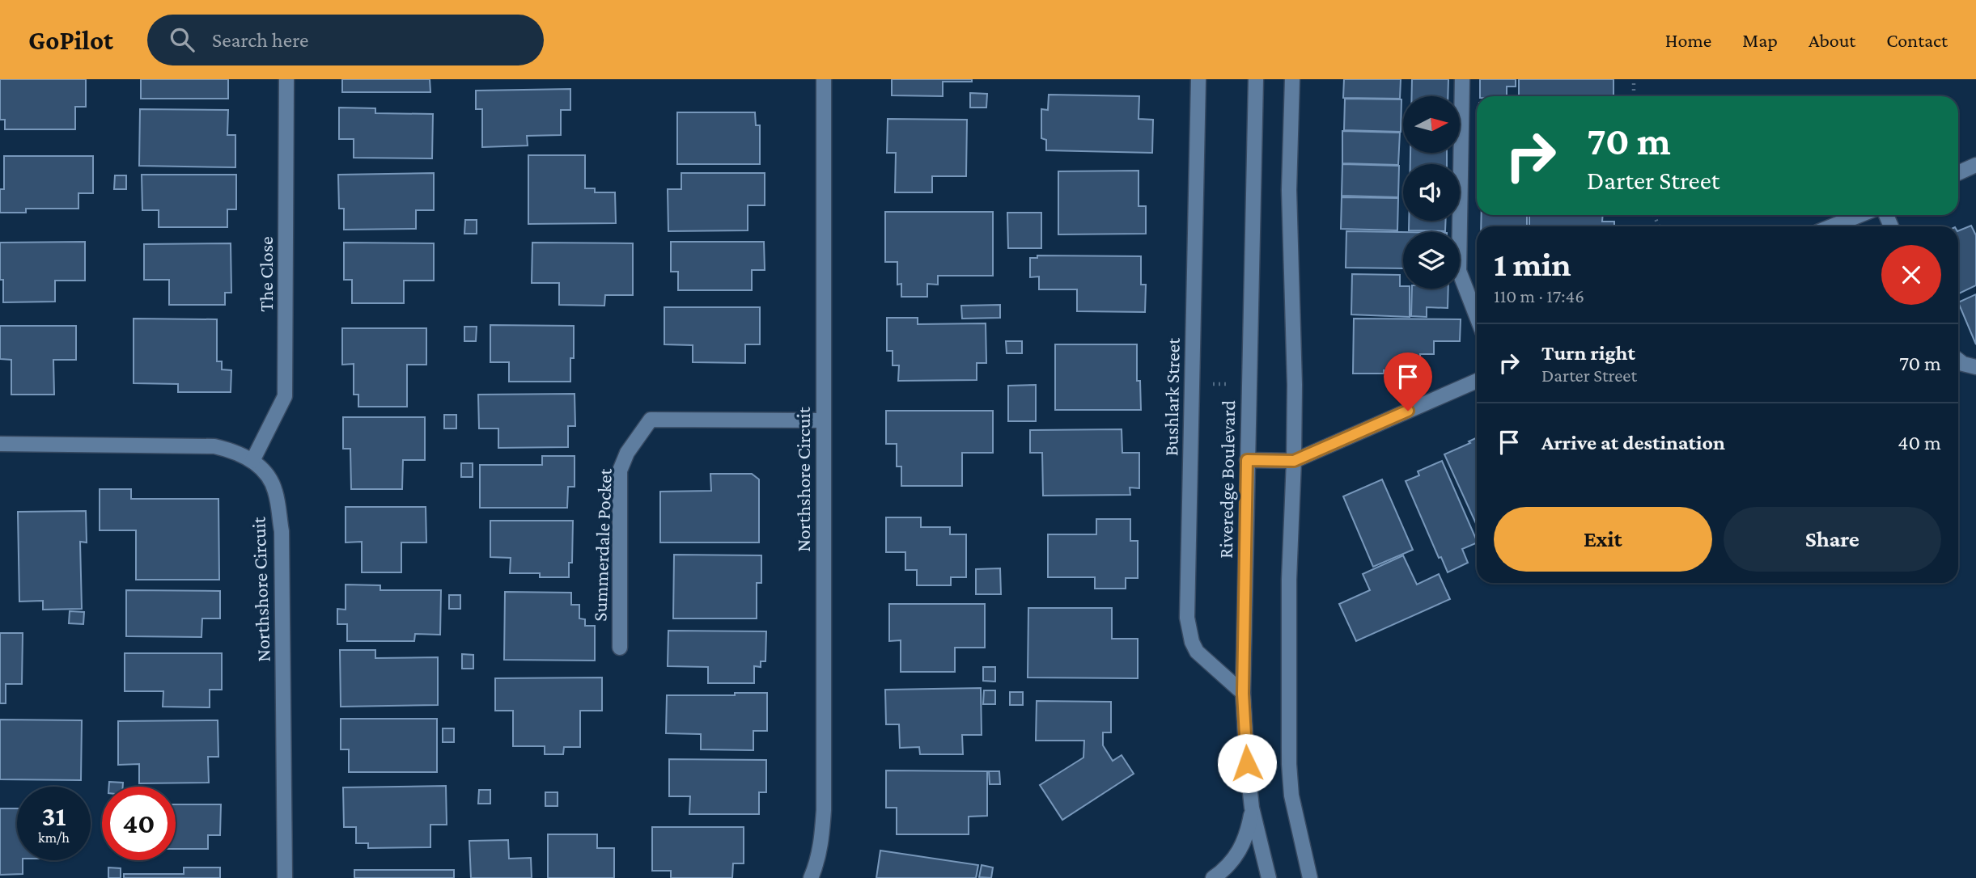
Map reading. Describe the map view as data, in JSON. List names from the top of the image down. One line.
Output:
{"streets":{"street":["The Close","Bushlark Street","Northshore Circuit","Riveredge Boulevard","Summerdale Pocket"]},"crossings":[["The Close","Northshore Circuit"],["Bushlark Street","Riveredge Boulevard"],["Northshore Circuit","Summerdale Pocket"]],"north":"right","page":{"header":"GoPilot","search":"Search here","nav":["Home","Map","About","Contact"],"turn":["70 m","Darter Street"],"heading":["1 min","110 m · 17:46"],"list":[{"name":"Turn right","note":"Darter Street","value":"70 m"},{"name":"Arrive at destination","value":"40 m"}],"buttons":["Exit","Share"],"speed":"31 km/h","limit":"40"}}
